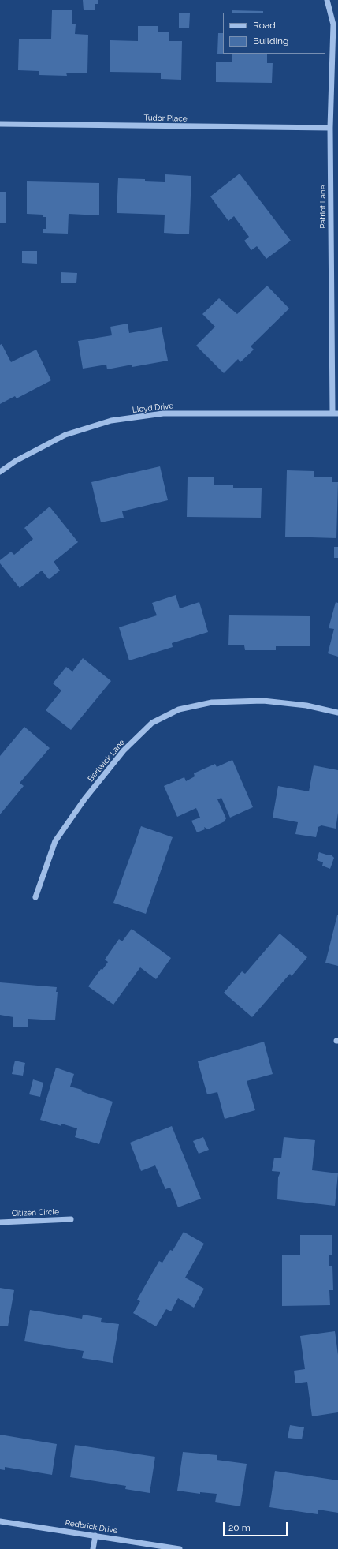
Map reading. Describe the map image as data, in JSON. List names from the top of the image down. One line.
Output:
{"streets":{"street":["Tudor Place","Patriot Lane","Lloyd Drive","Bertwick Lane","Citizen Circle","Redbrick Drive"]},"crossings":[["Tudor Place","Patriot Lane"],["Patriot Lane","Lloyd Drive"]],"legend":["Road","Building"],"scale_bar":"20 m"}
